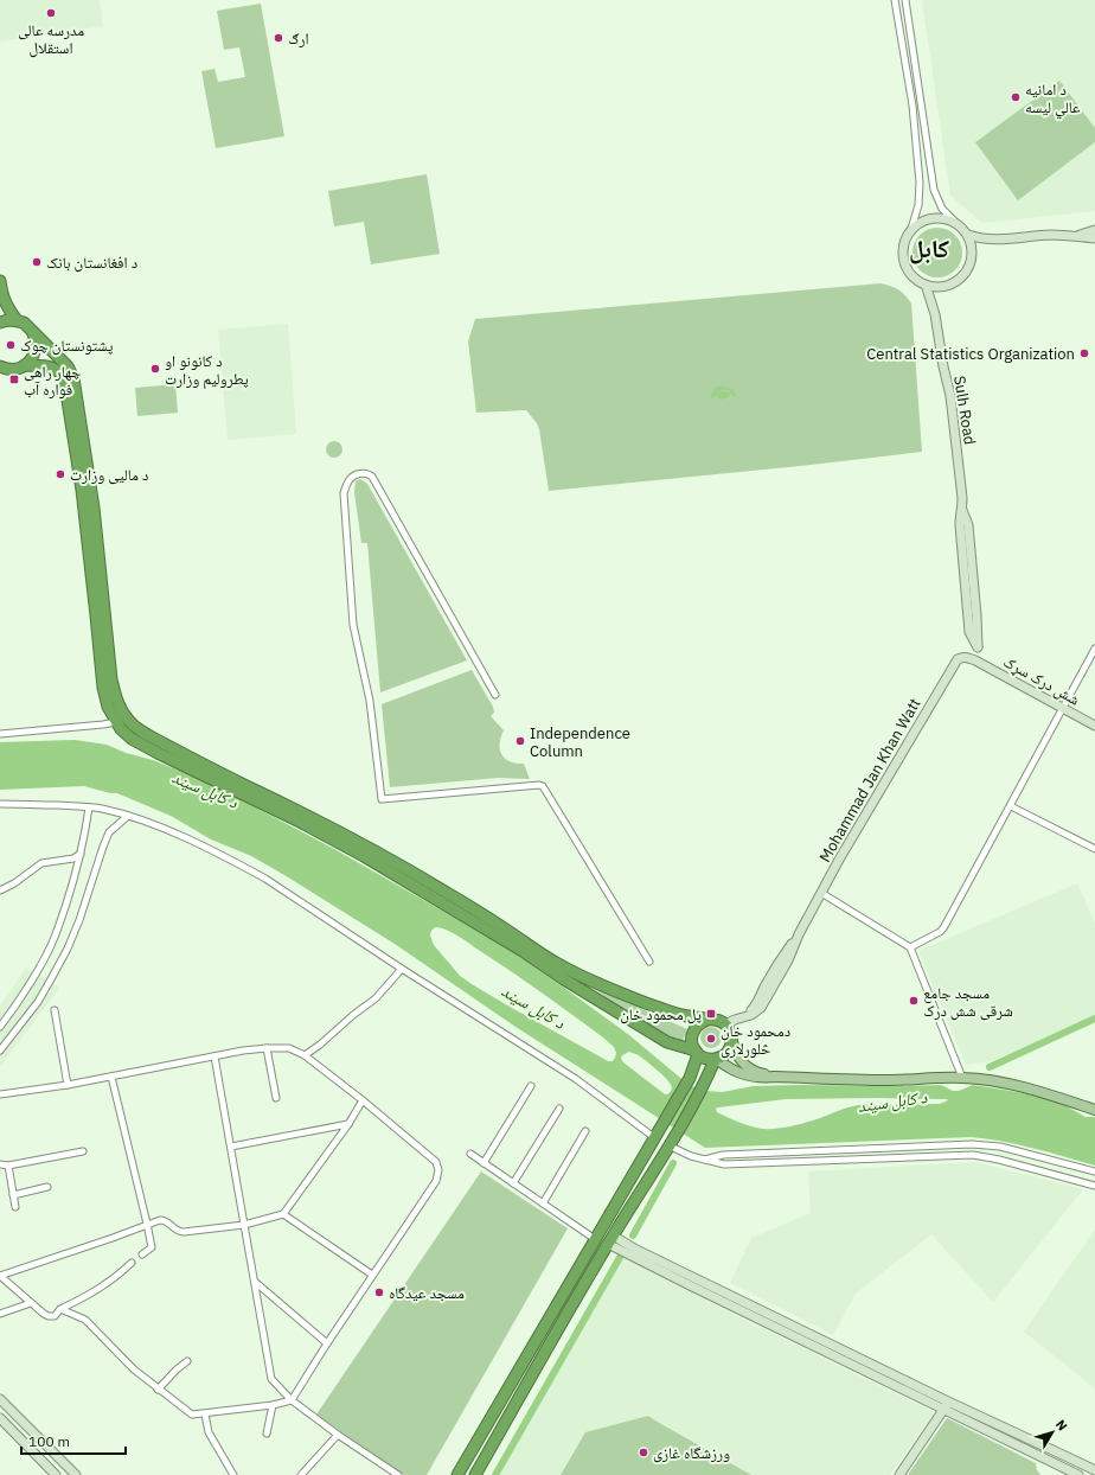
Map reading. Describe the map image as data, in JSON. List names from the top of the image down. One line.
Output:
{"streets":{"main road":["Sulh Road","شش درک سړک","Mohammad Jan Khan Watt"]},"crossings":[["Sulh Road","شش درک سړک"],["Sulh Road","Mohammad Jan Khan Watt"],["شش درک سړک","Mohammad Jan Khan Watt"]],"districts":["کابل"],"water":["د کابل سيند"],"places":{"other":["مدرسه عالی استقلال","ارګ","د امانیه عالي لیسه","د افغانستان بانک","پشتونستان چوک","Central Statistics Organization","د کانونو او پطرولیم وزارت","د مالیی وزارت","Independence Column","مسجد جامع شرقی شش درک","دمحمود خان څلورلاری","مسجد عیدگاه","ورزشگاه غازی"],"transit":["چهار راهی فواره آب","پل محمود خان"]},"scale_bar":"100 m","north":"top right"}
